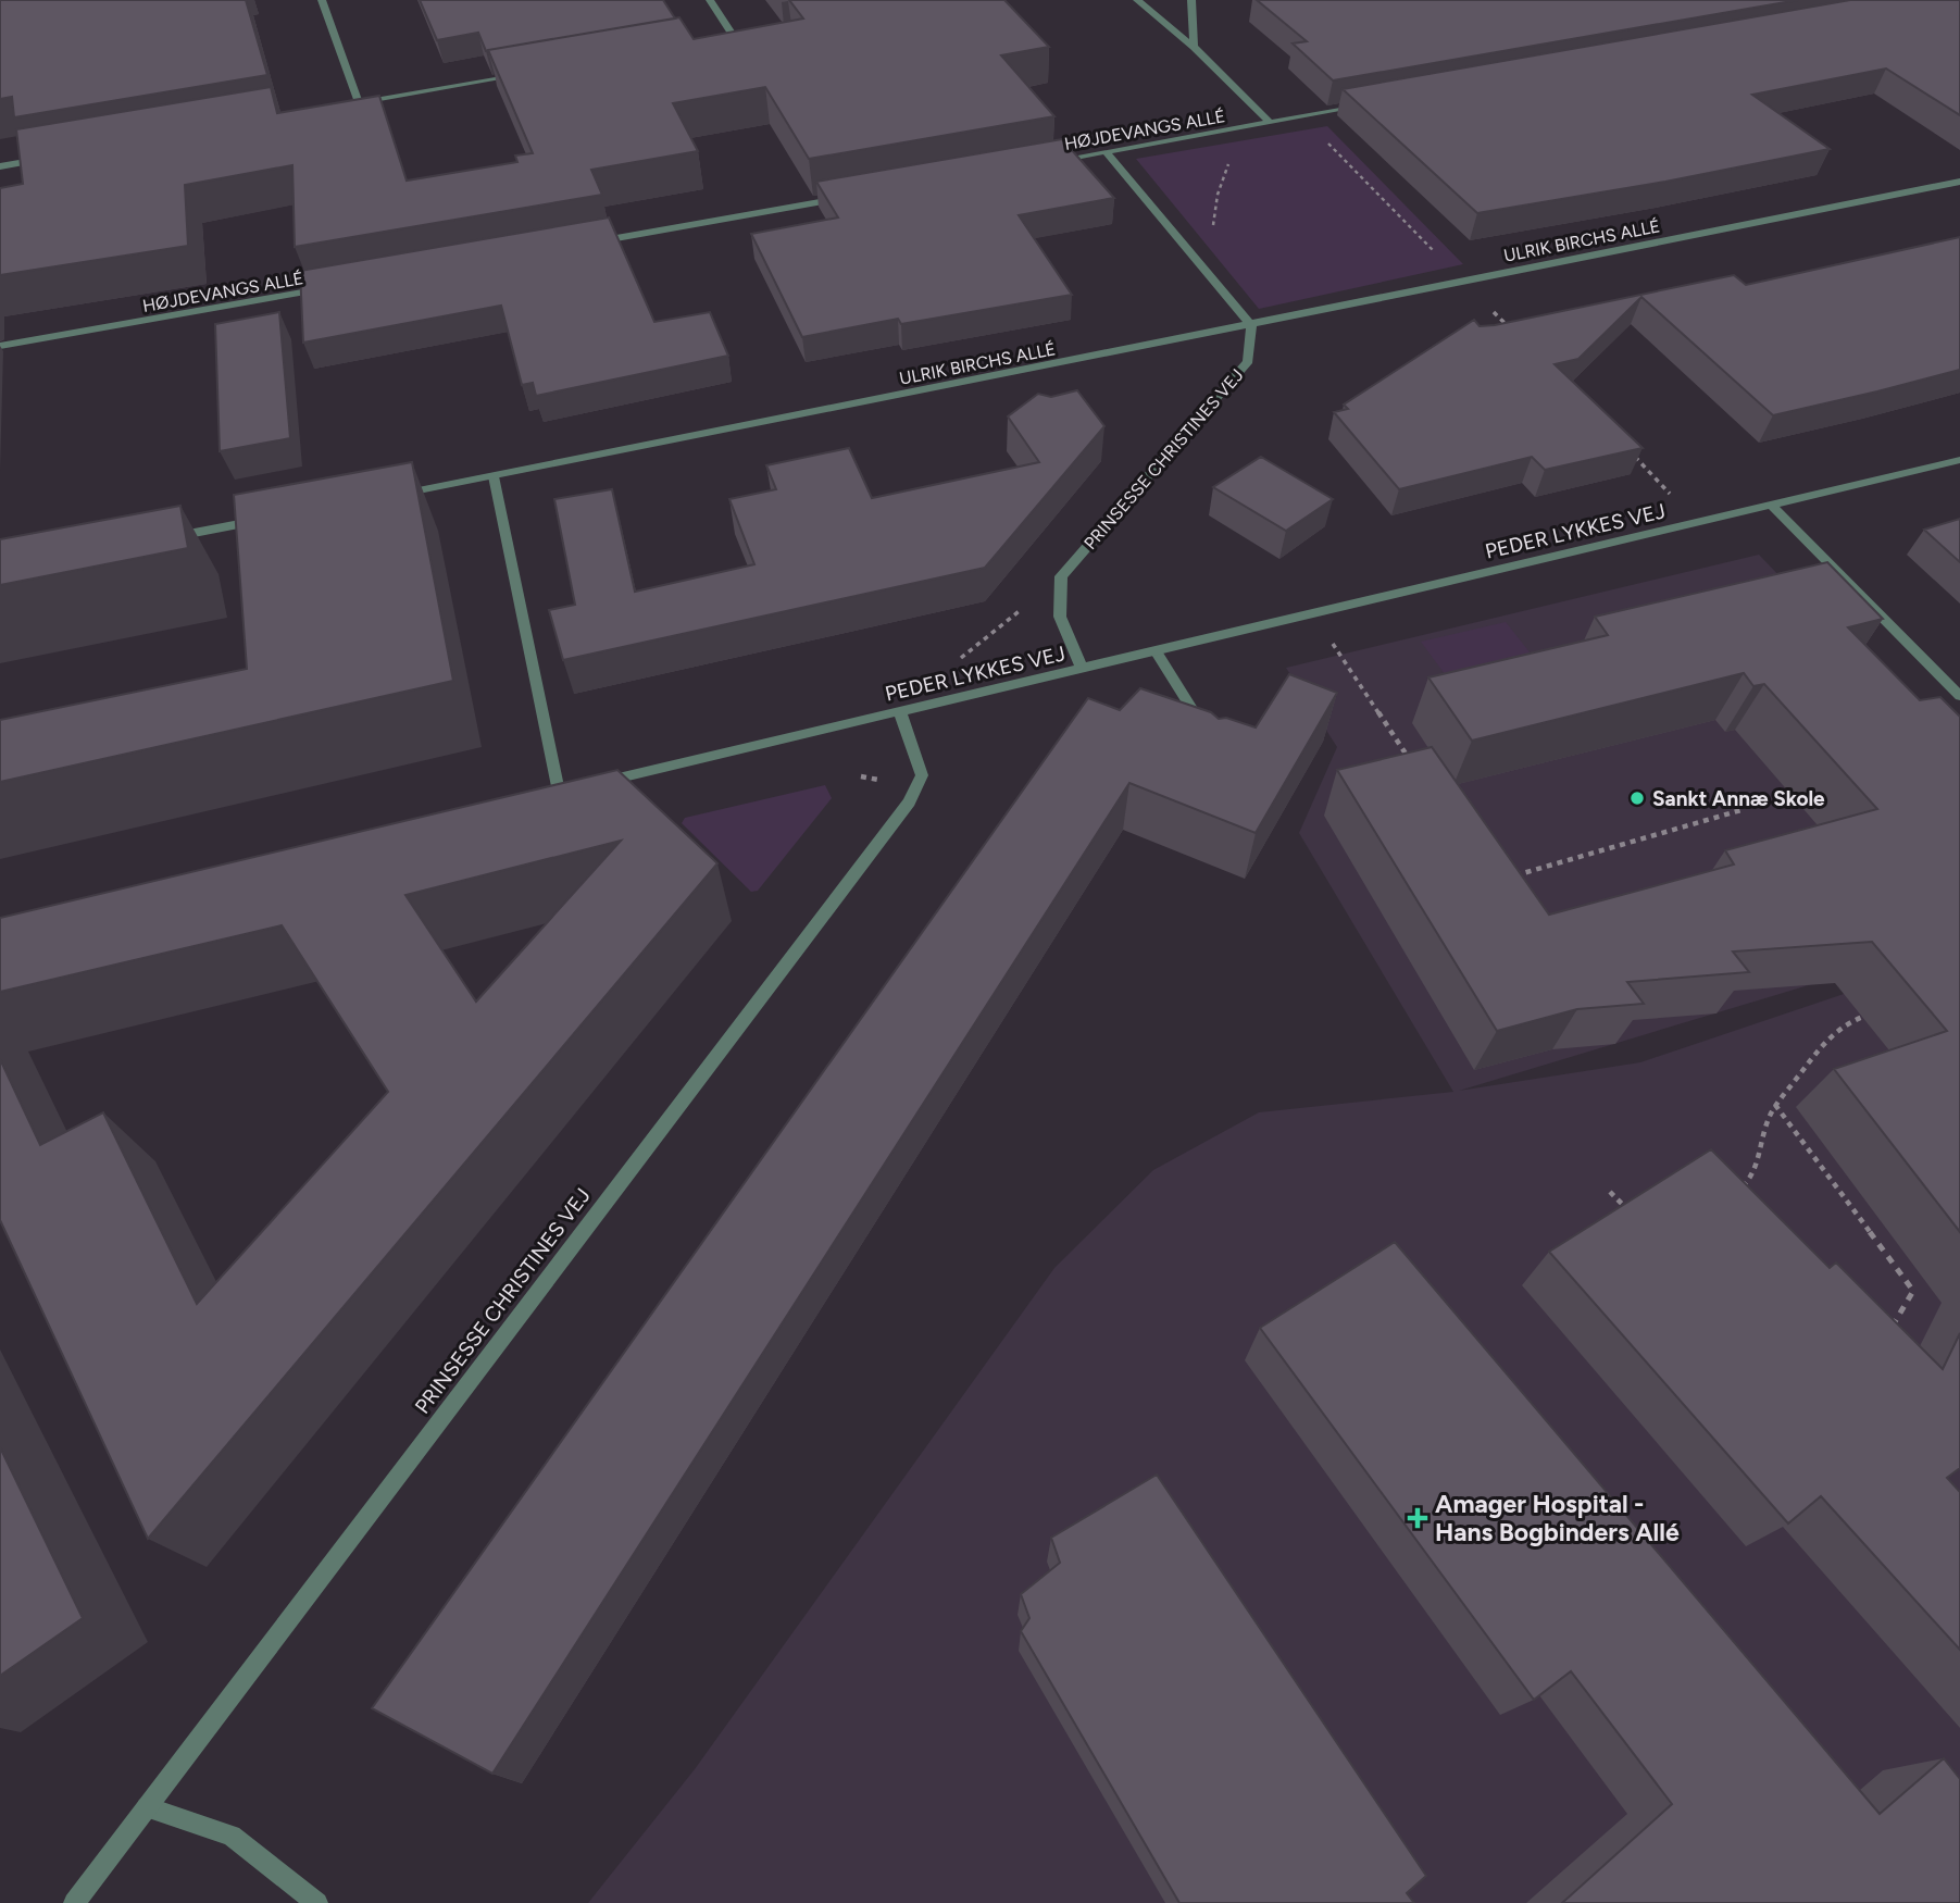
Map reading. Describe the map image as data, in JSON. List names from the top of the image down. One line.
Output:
{"streets":{"street":["HØJDEVANGS ALLÉ","ULRIK BIRCHS ALLÉ","PRINSESSE CHRISTINES VEJ","PEDER LYKKES VEJ"]},"crossings":[["ULRIK BIRCHS ALLÉ","PRINSESSE CHRISTINES VEJ"],["ULRIK BIRCHS ALLÉ","PEDER LYKKES VEJ"],["PRINSESSE CHRISTINES VEJ","PEDER LYKKES VEJ"]],"places":{"other":["Sankt Annæ Skole"],"health":["Amager Hospital - Hans Bogbinders Allé"]}}
